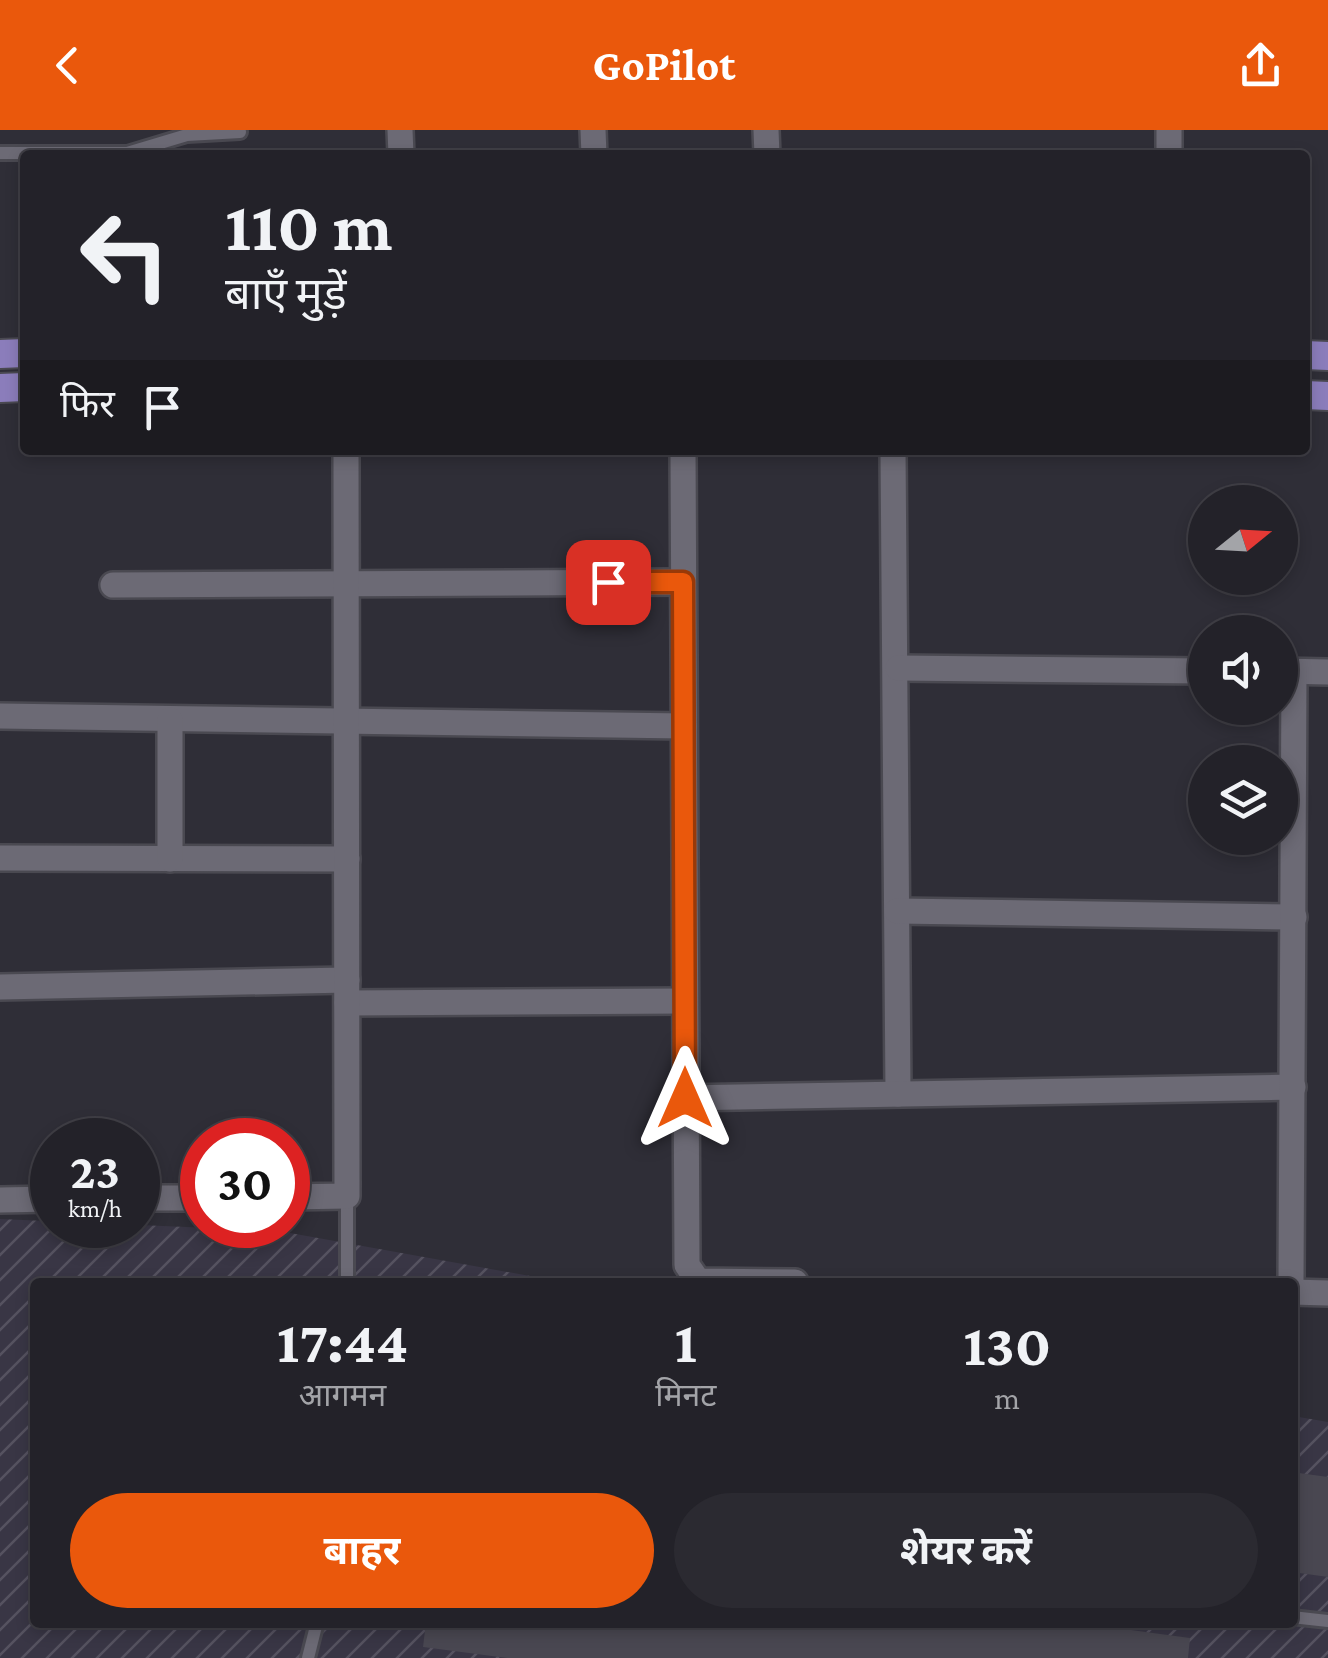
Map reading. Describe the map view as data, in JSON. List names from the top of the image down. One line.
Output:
{"north":"right","page":{"header":"GoPilot","turn":["110 m","बाएँ मुड़ें"],"then":"फिर","speed":"23 km/h","limit":"30","eta":["17:44","आगमन","1","मिनट","130","m"],"buttons":["बाहर","शेयर करें"]}}
